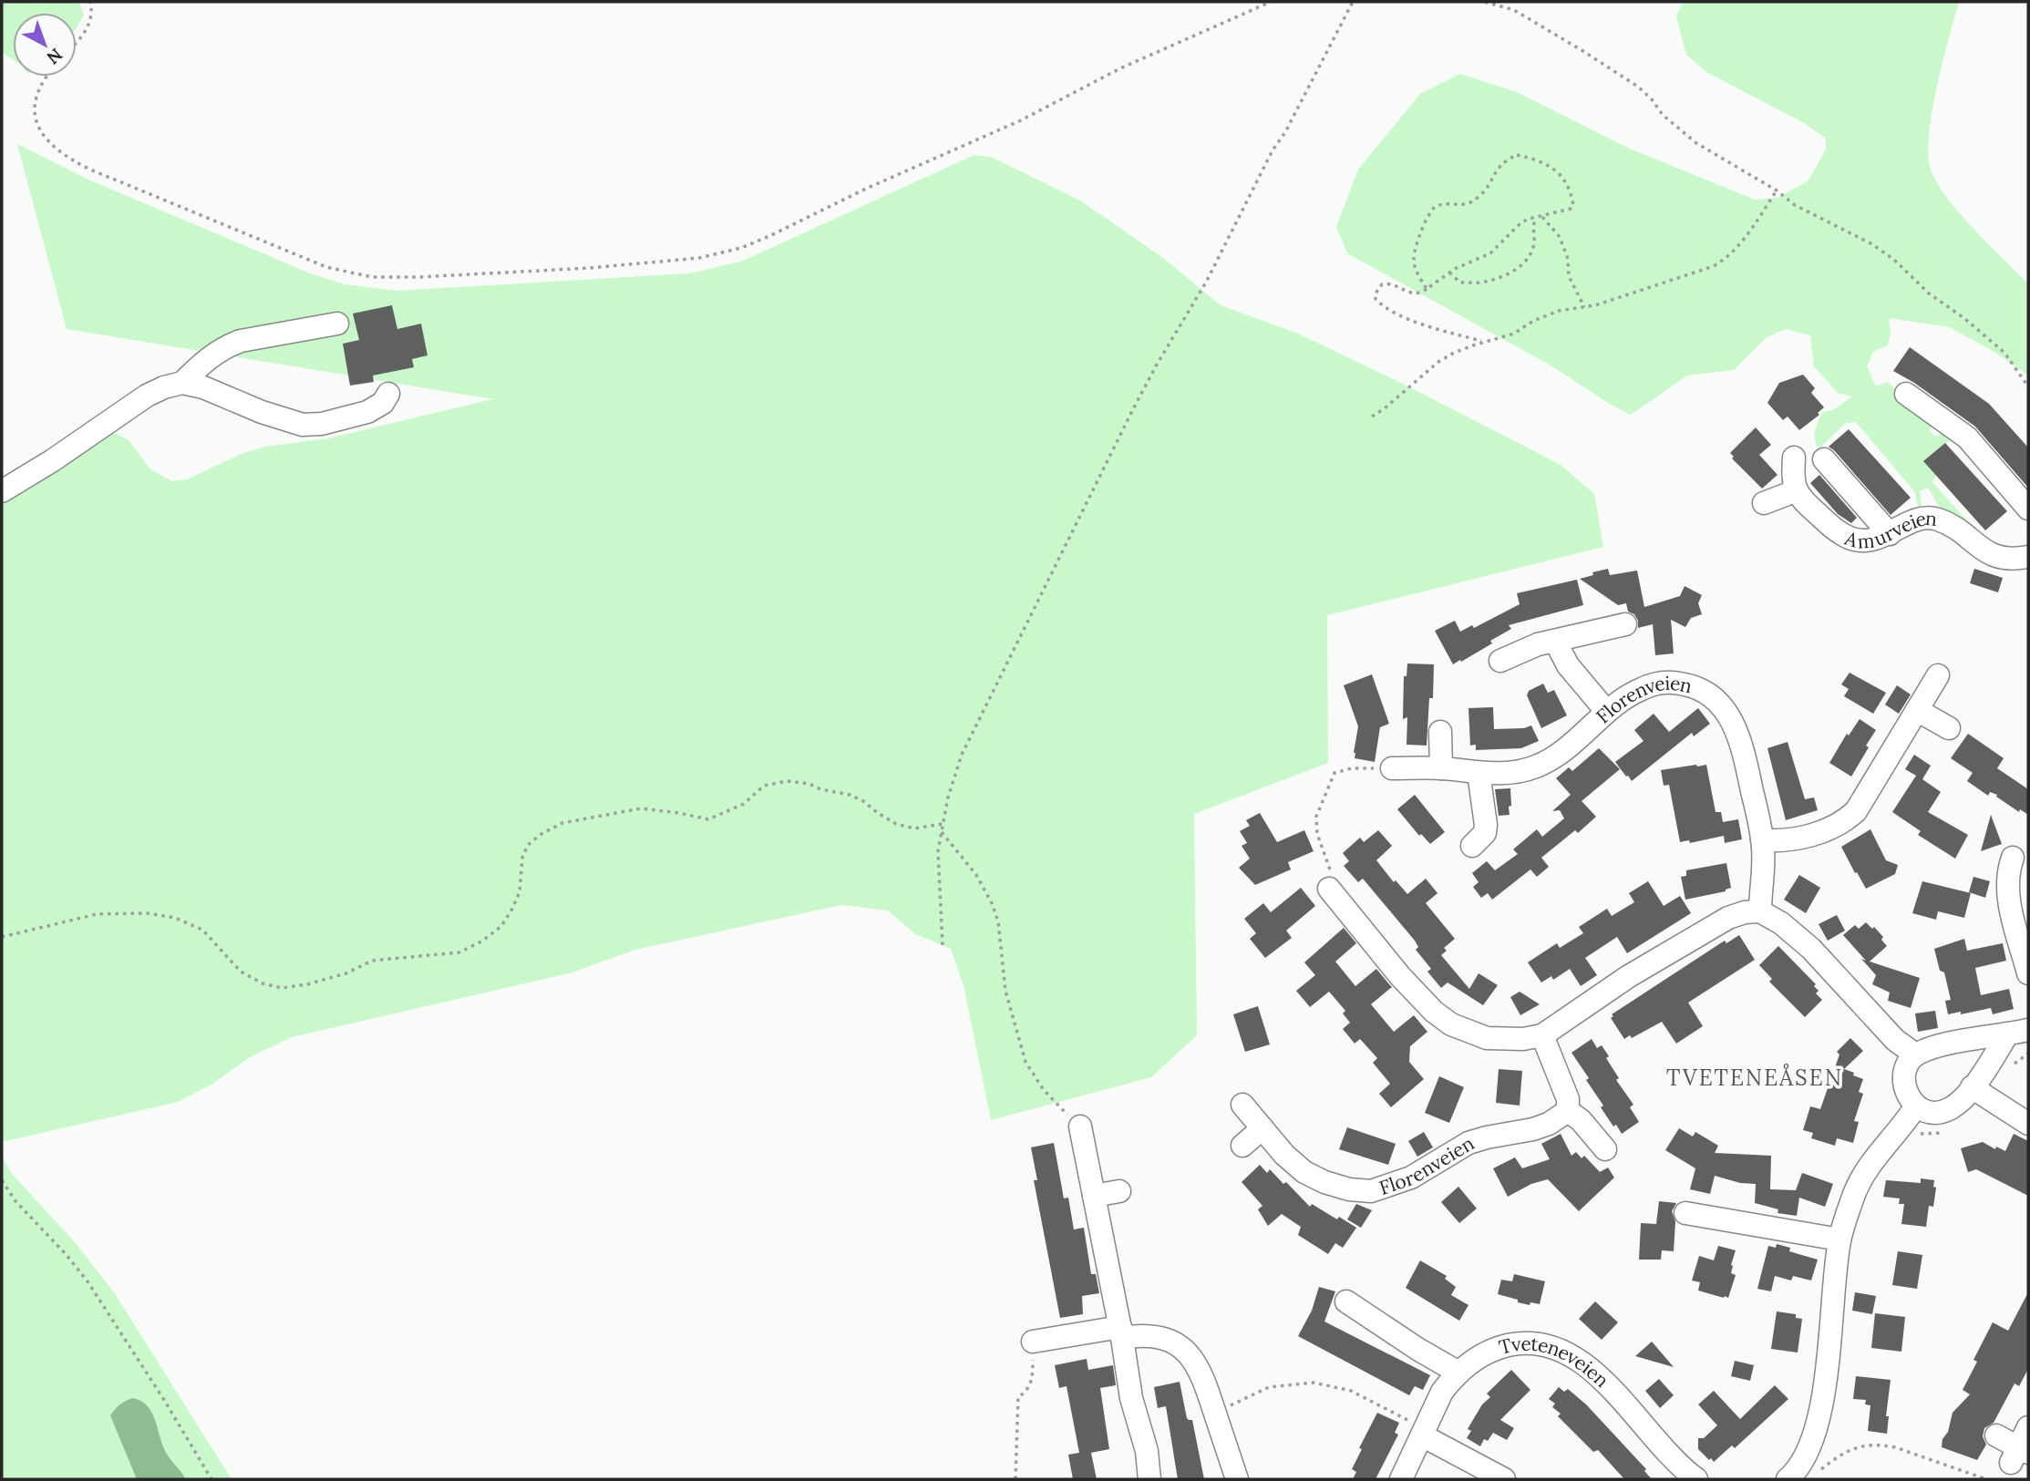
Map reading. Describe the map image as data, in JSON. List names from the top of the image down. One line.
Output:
{"streets":{"street":["Amurveien","Florenveien","Tveteneveien"]},"districts":["TVETENEÅSEN"],"north":"bottom right"}
